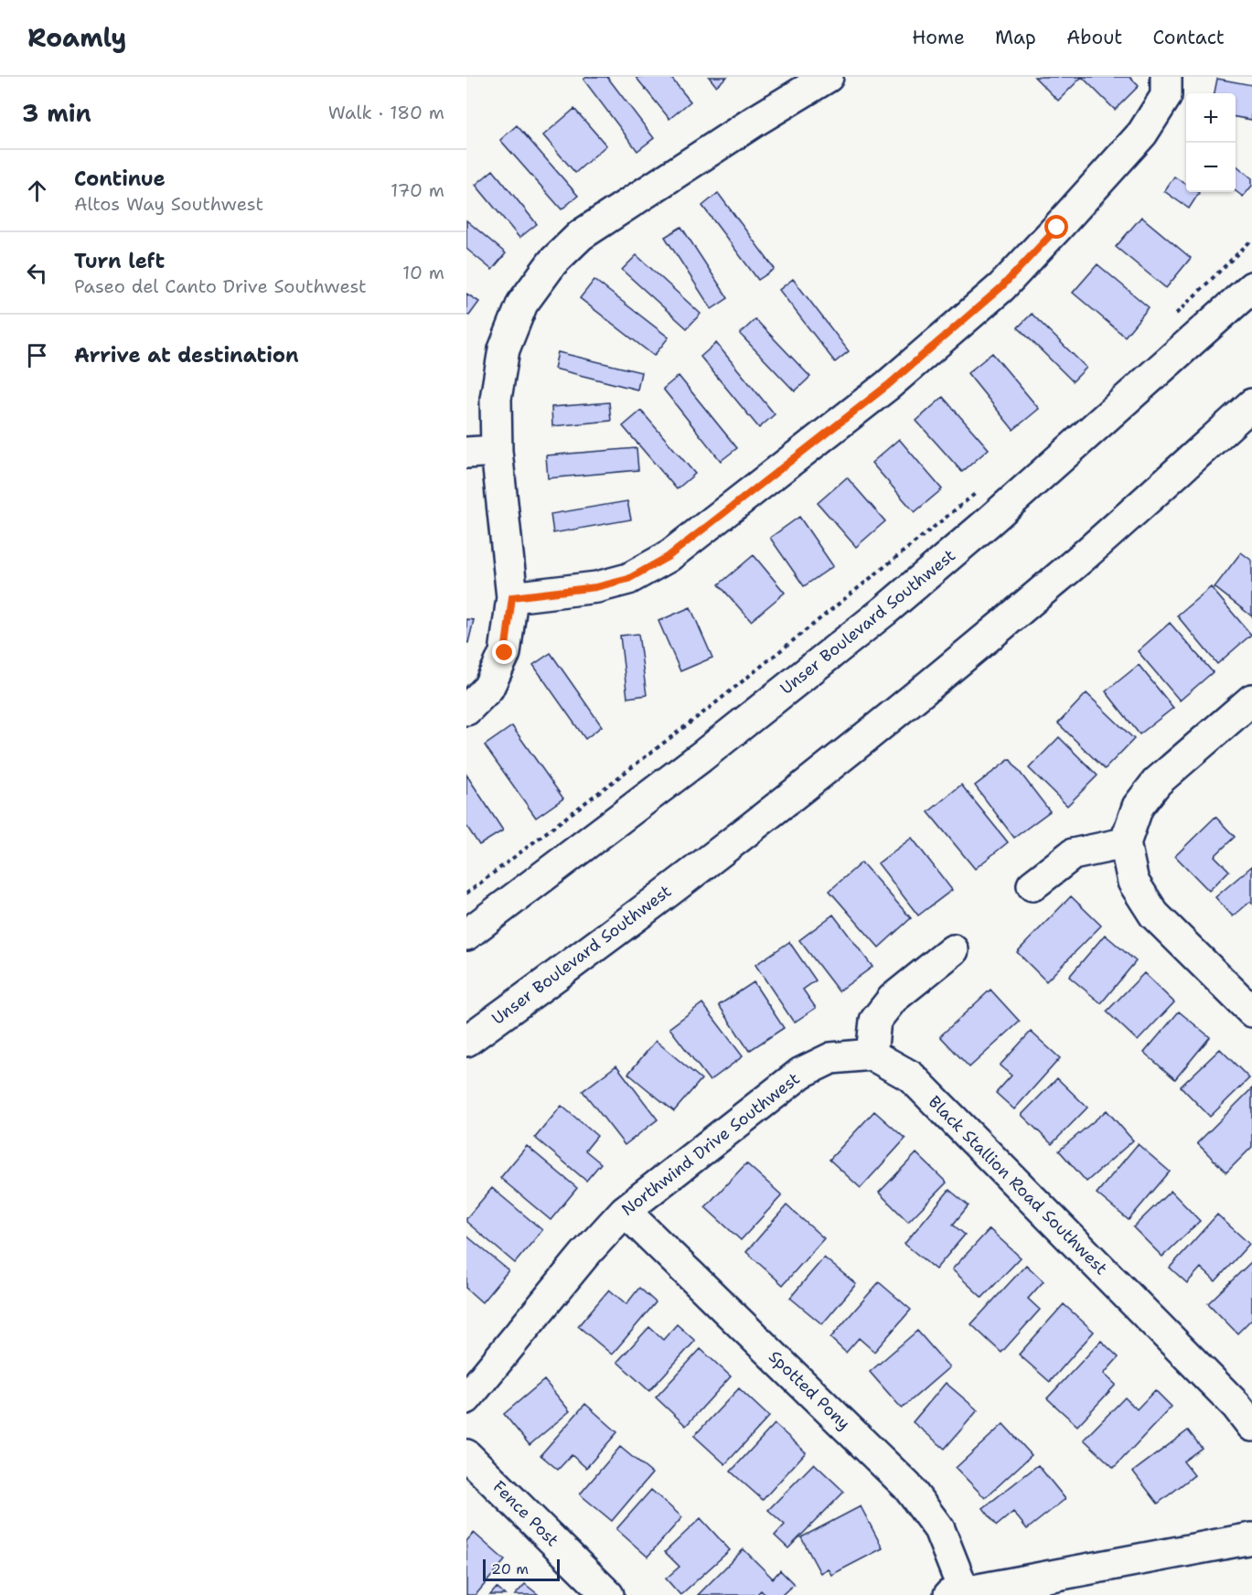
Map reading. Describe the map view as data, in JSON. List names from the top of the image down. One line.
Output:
{"streets":{"street":["Unser Boulevard Southwest","Northwind Drive Southwest","Black Stallion Road Southwest","Spotted Pony","Fence Post"]},"crossings":[["Northwind Drive Southwest","Black Stallion Road Southwest"],["Northwind Drive Southwest","Spotted Pony"]],"scale_bar":"20 m","page":{"header":"Roamly","nav":["Home","Map","About","Contact"],"heading":["3 min","Walk · 180 m"],"map_buttons":["+","−"],"list":[["Continue","Altos Way Southwest","170 m"],["Turn left","Paseo del Canto Drive Southwest","10 m"],"Arrive at destination"],"scale":"20 m"}}
